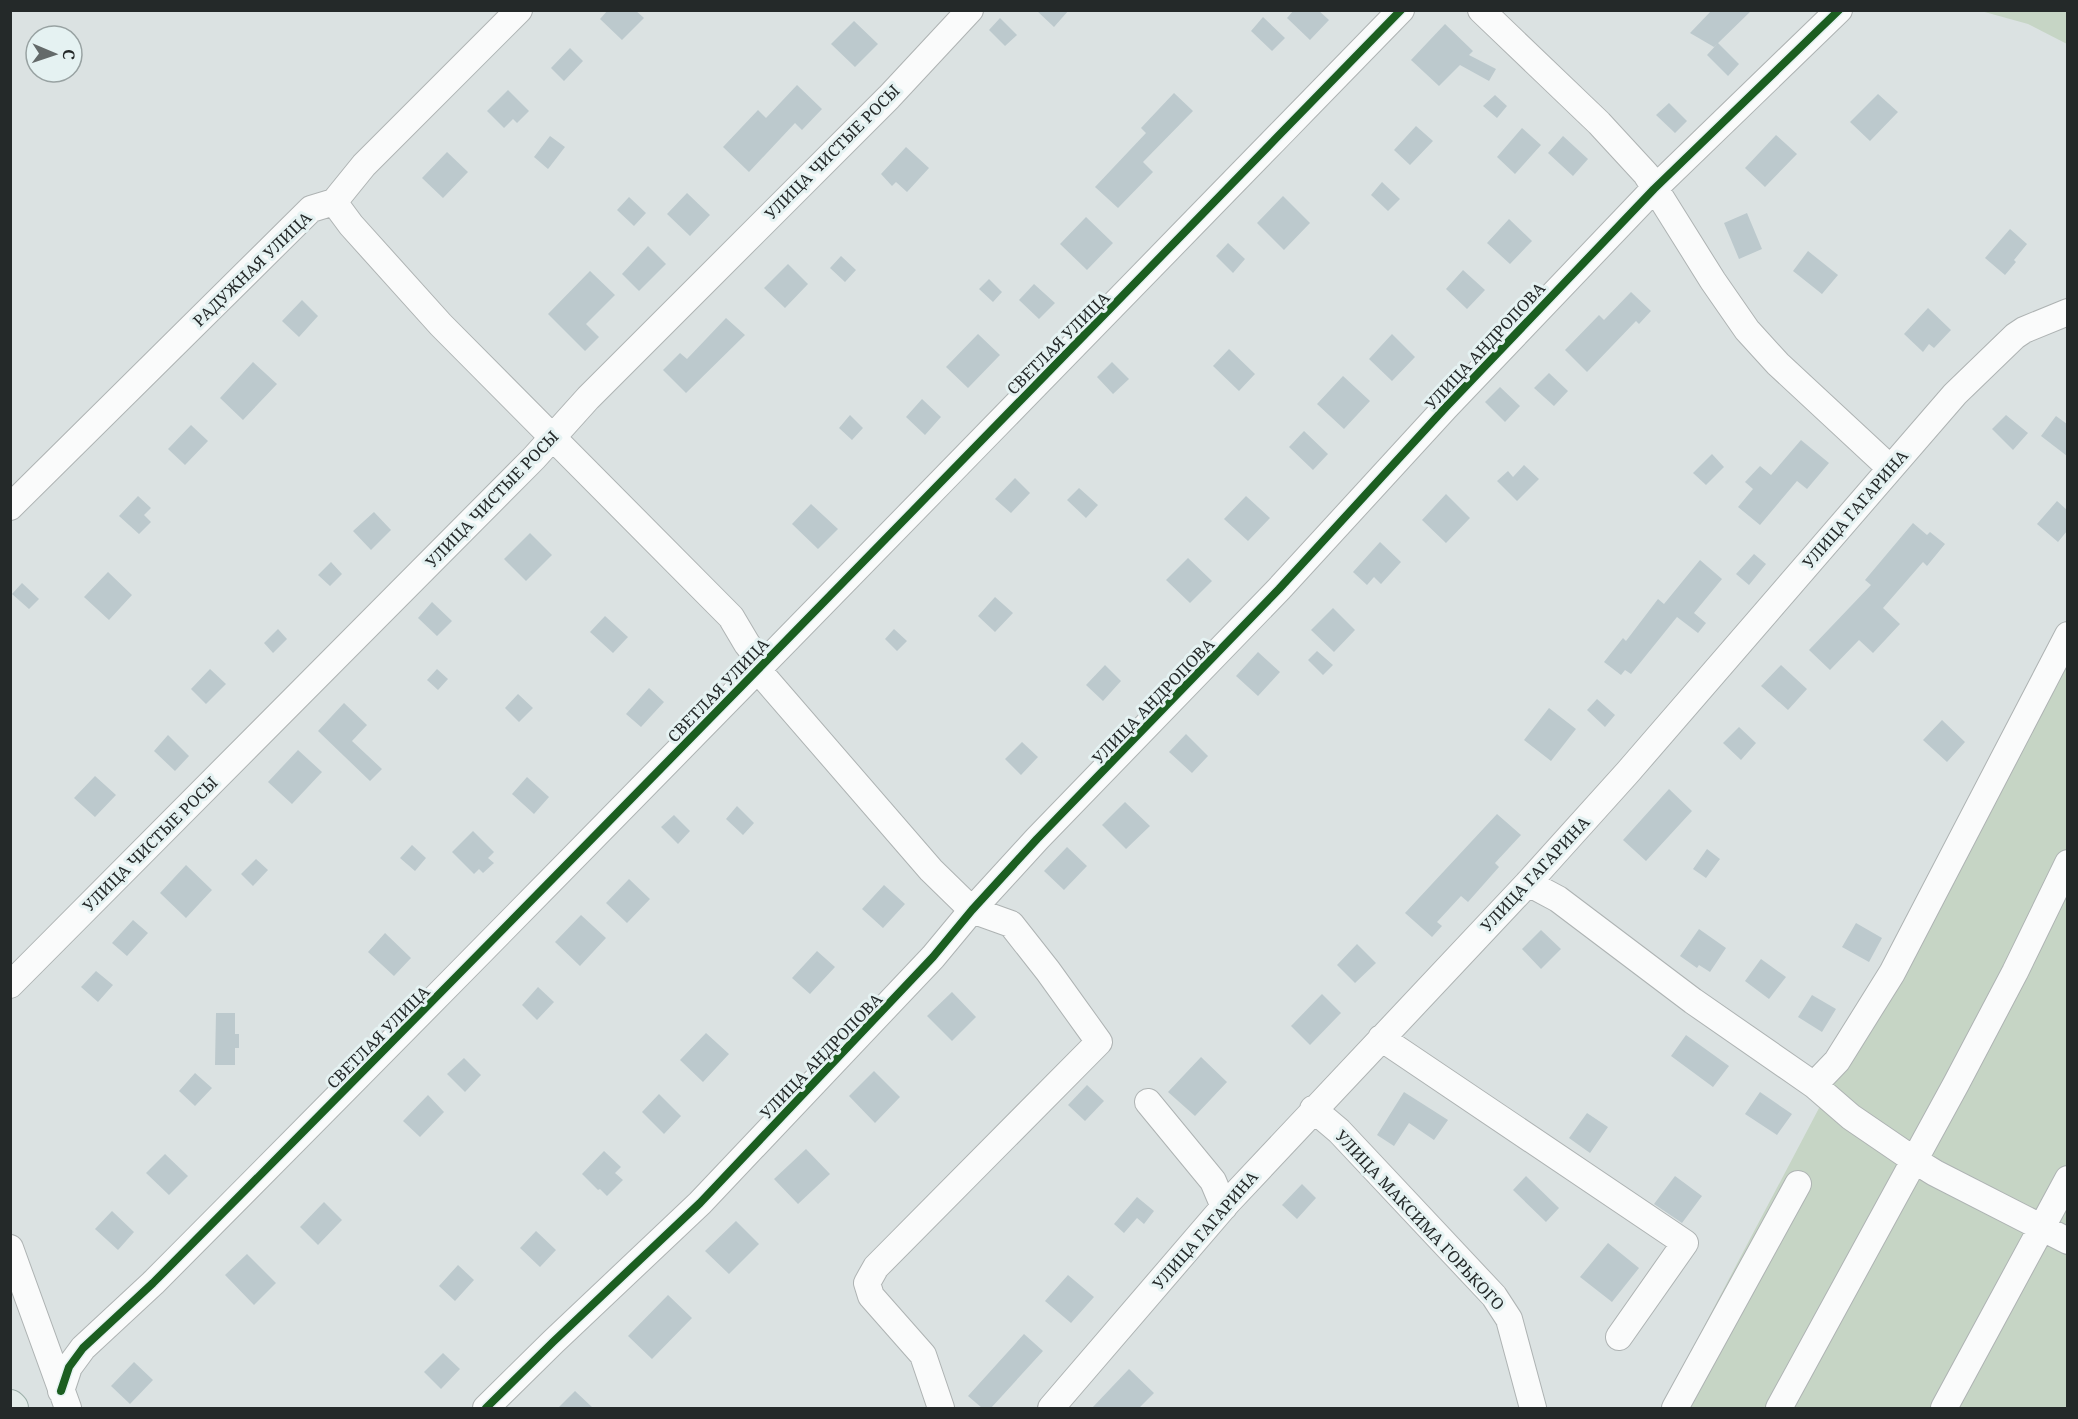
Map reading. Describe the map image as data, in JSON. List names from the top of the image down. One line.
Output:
{"streets":{"street":["УЛИЦА ЧИСТЫЕ РОСЫ","РАДУЖНАЯ УЛИЦА","СВЕТЛАЯ УЛИЦА","УЛИЦА АНДРОПОВА","УЛИЦА ГАГАРИНА","УЛИЦА МАКСИМА ГОРЬКОГО"]},"crossings":[["УЛИЦА ГАГАРИНА","УЛИЦА МАКСИМА ГОРЬКОГО"]],"north":"right"}
